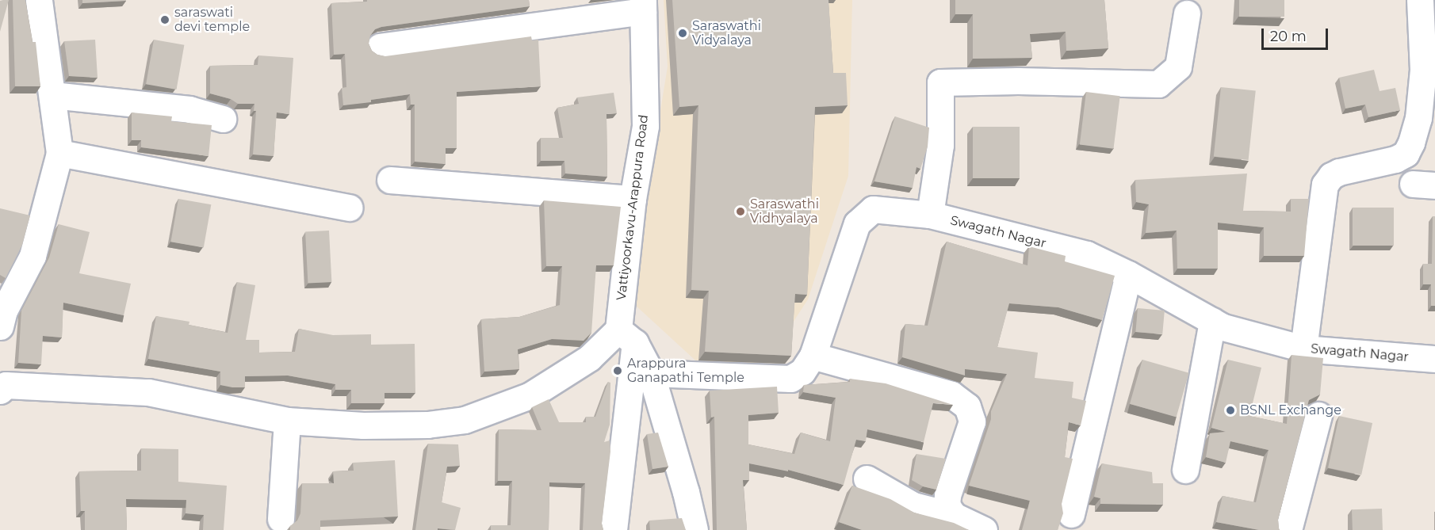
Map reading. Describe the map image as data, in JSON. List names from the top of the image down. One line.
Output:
{"streets":{"street":["Vattiyoorkavu-Arappura Road","Swagath Nagar"]},"places":["saraswati devi temple","Saraswathi Vidyalaya","Saraswathi Vidhyalaya","Arappura Ganapathi Temple","BSNL Exchange"],"scale_bar":"20 m"}
